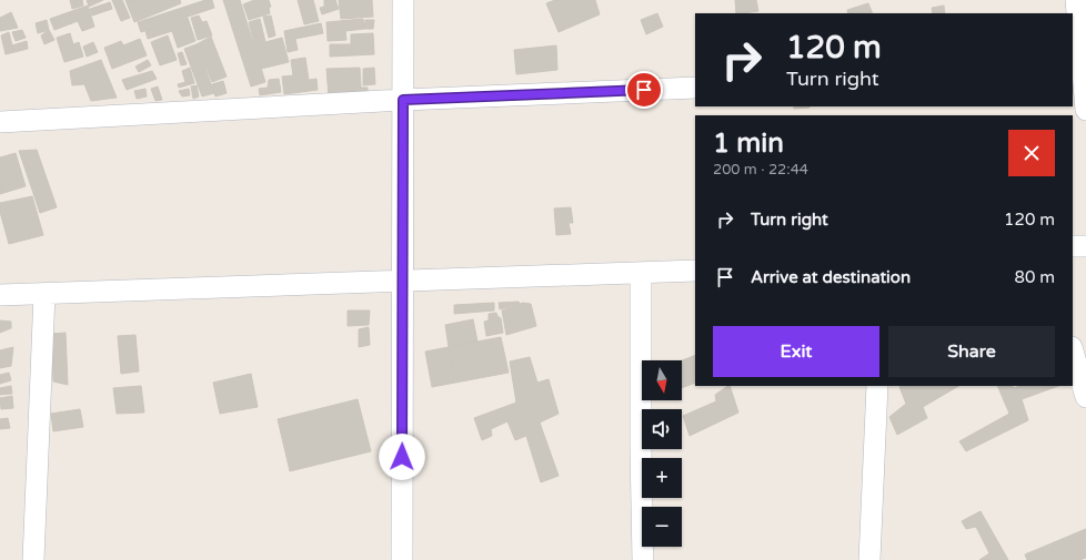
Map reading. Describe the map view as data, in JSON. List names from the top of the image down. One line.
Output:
{"north":"bottom","page":{"turn":["120 m","Turn right"],"heading":["1 min","200 m · 22:44"],"list":[{"name":"Turn right","value":"120 m"},{"name":"Arrive at destination","value":"80 m"}],"buttons":["Exit","Share"],"map_buttons":["+","−"]}}
